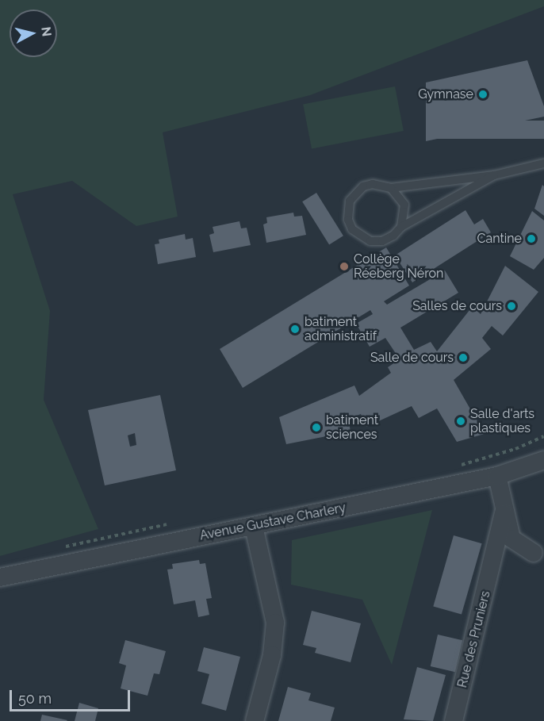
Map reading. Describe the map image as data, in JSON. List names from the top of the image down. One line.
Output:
{"streets":{"street":["Avenue Gustave Charlery","Rue des Pruniers"]},"crossings":[["Avenue Gustave Charlery","Rue des Pruniers"]],"places":["Gymnase","Cantine","Collège Réeberg Néron","Salles de cours","batiment administratif","Salle de cours","Salle d'arts plastiques","batiment sciences"],"scale_bar":"50 m","north":"right"}
